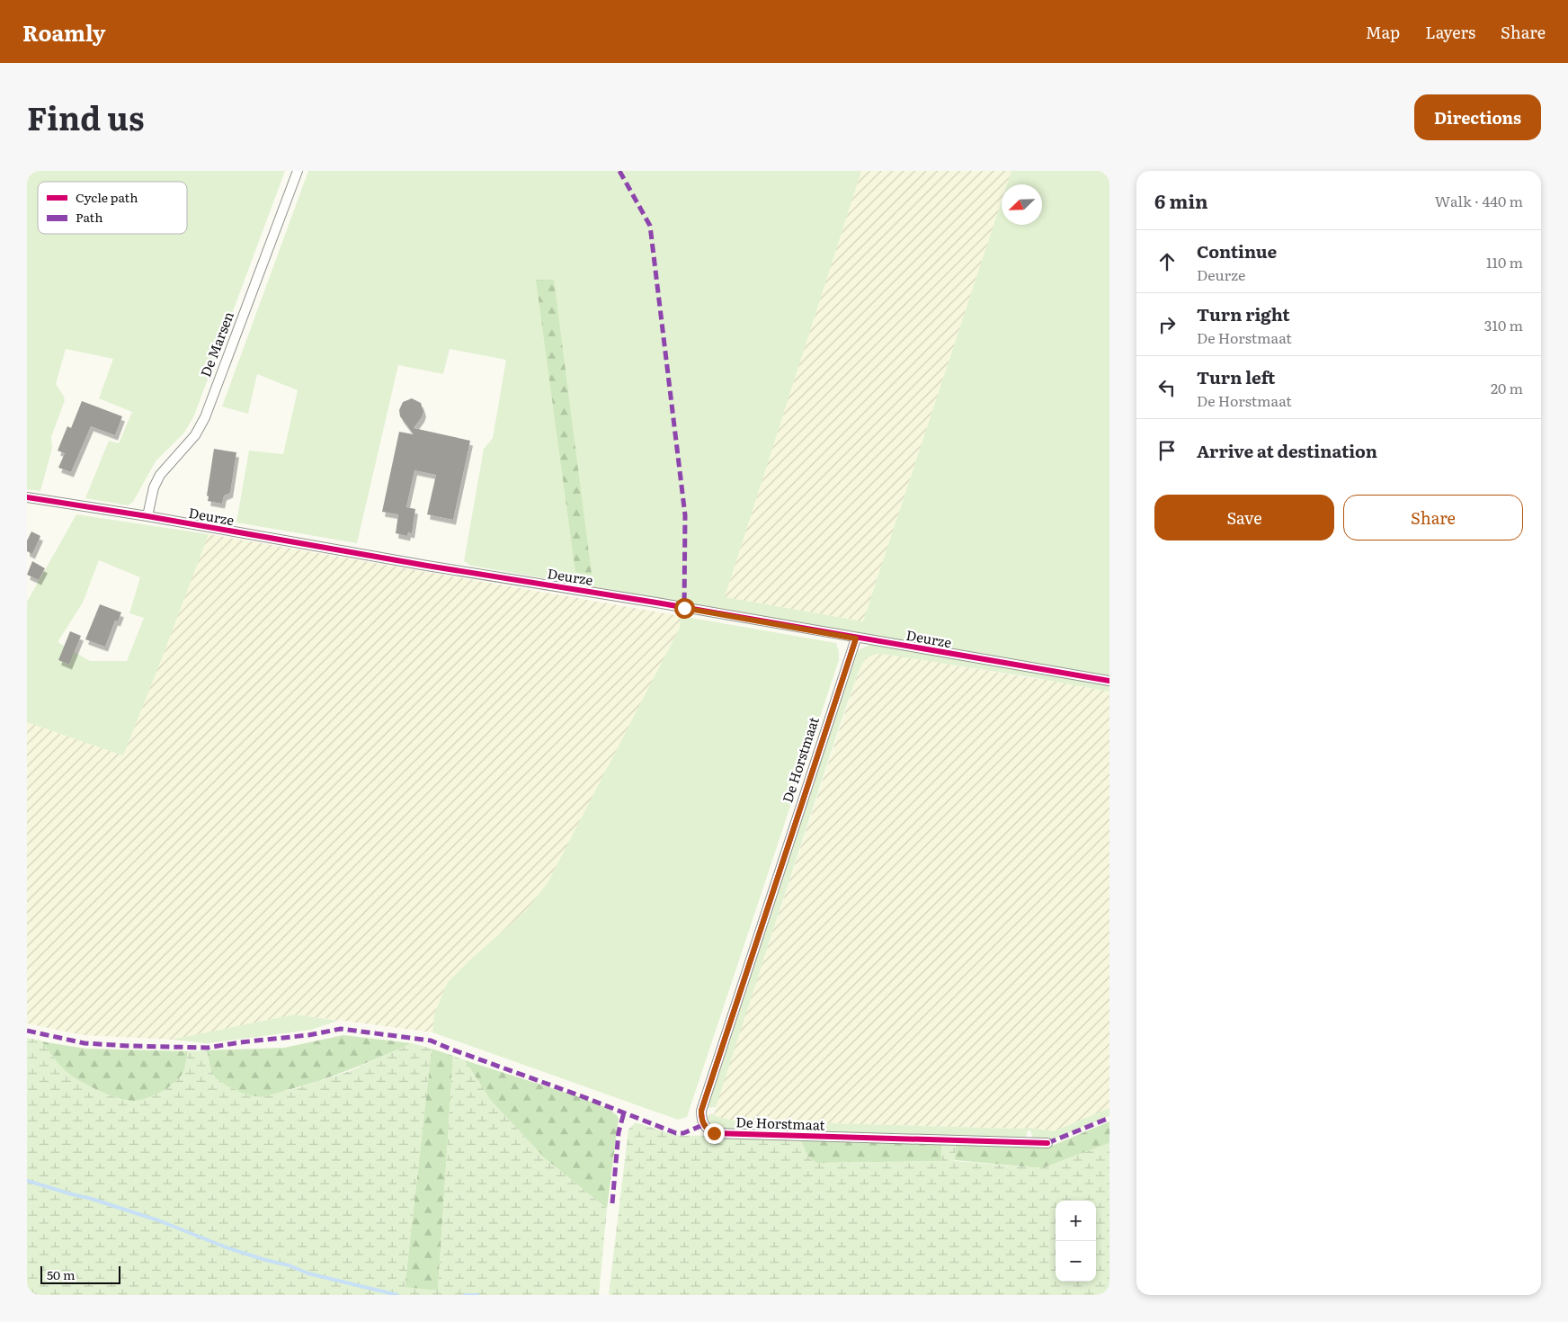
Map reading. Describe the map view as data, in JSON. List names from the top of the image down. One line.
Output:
{"streets":{"street":["De Marsen","Deurze","De Horstmaat"]},"crossings":[["De Marsen","Deurze"],["Deurze","De Horstmaat"]],"legend":["Cycle path","Path"],"scale_bar":"50 m","north":"bottom left","page":{"header":"Roamly","nav":["Map","Layers","Share"],"title":"Find us","buttons":["Directions",["Save","Share"]],"heading":["6 min","Walk · 440 m"],"list":[["Continue","Deurze","110 m"],["Turn right","De Horstmaat","310 m"],["Turn left","De Horstmaat","20 m"],"Arrive at destination"],"map_buttons":["+","−"],"scale":"50 m"}}
